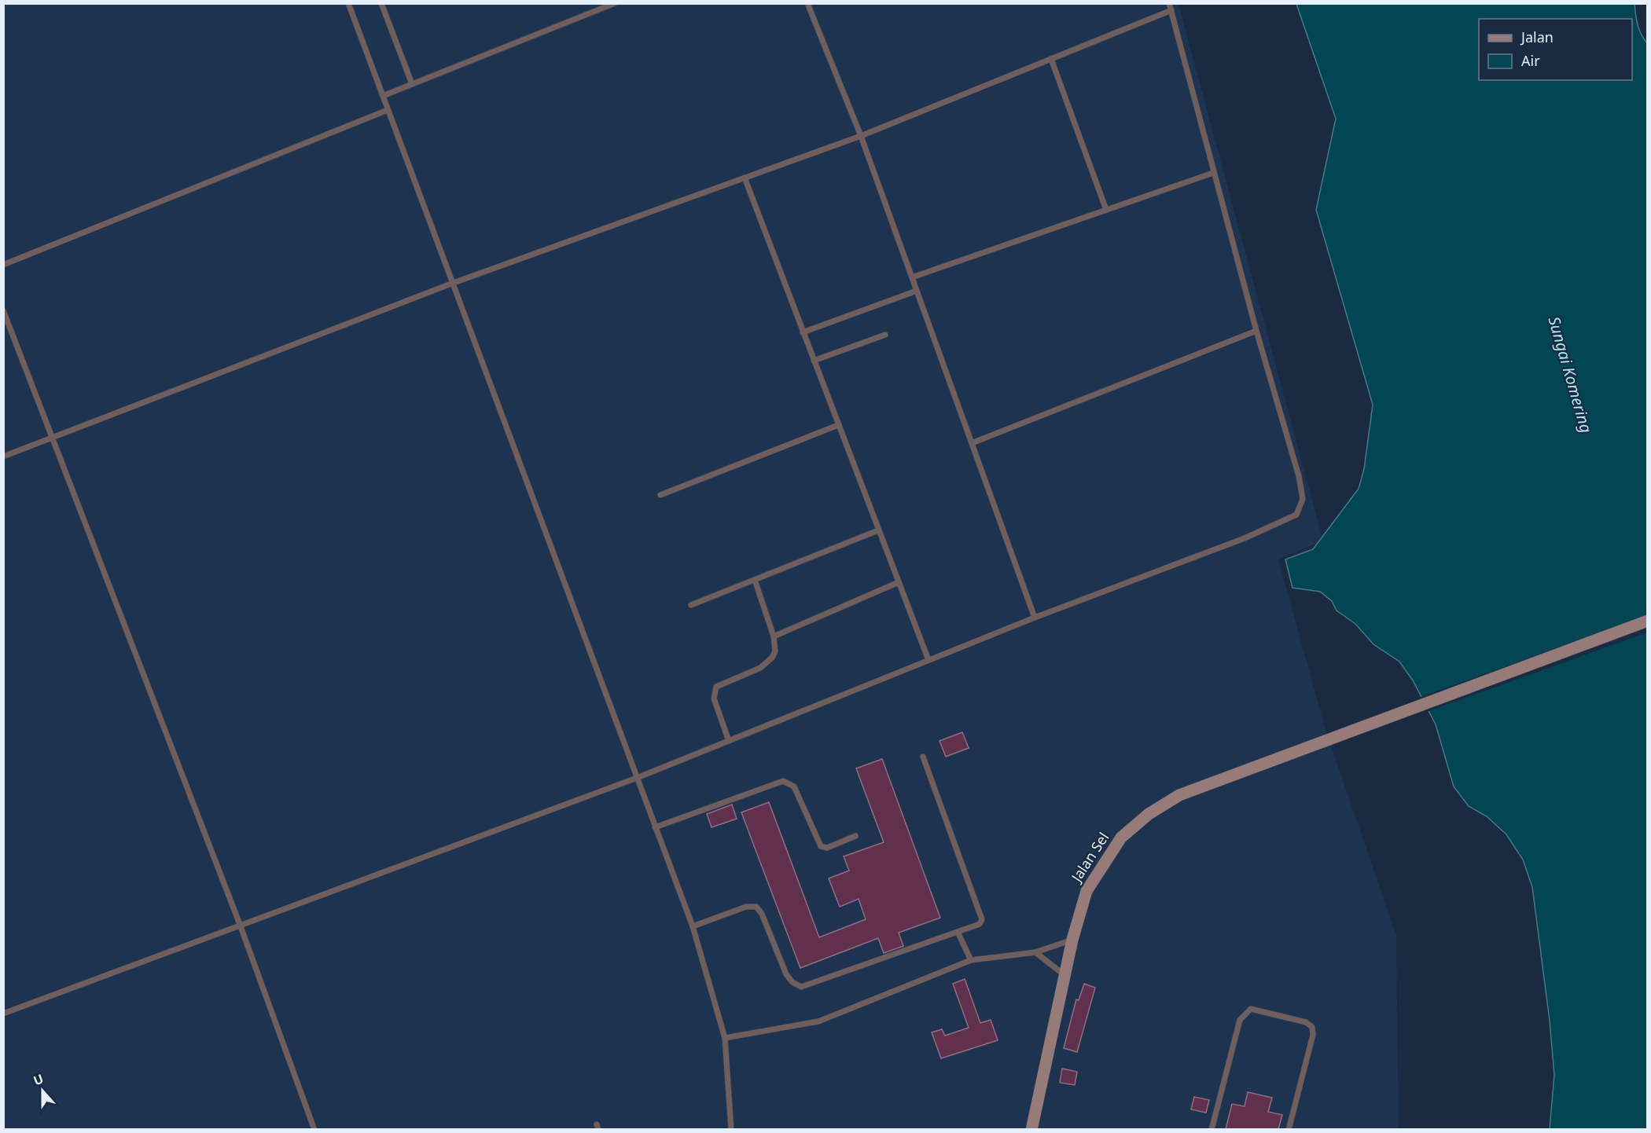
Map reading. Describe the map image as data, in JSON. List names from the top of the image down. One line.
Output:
{"streets":{"street":["Jalan Sel"]},"water":["Sungai Komering"],"legend":["Jalan","Air"],"north":"top"}
